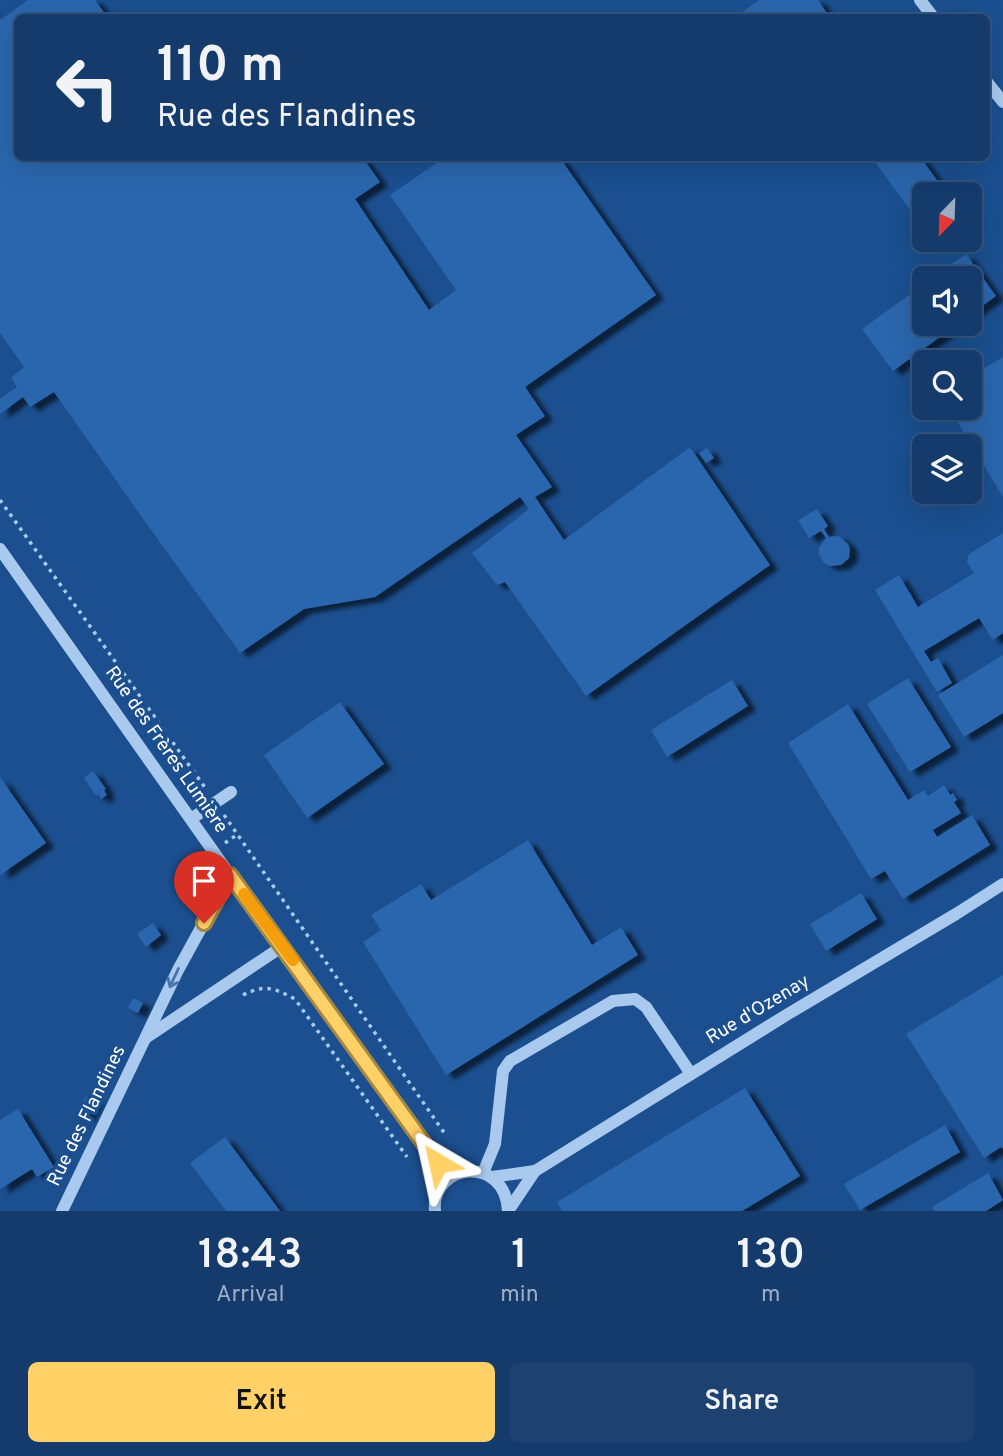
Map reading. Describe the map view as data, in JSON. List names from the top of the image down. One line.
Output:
{"streets":{"street":["Rue des Frères Lumière","Rue d'Ozenay","Rue des Flandines"]},"crossings":[["Rue des Frères Lumière","Rue d'Ozenay"],["Rue des Frères Lumière","Rue des Flandines"]],"north":"bottom left","page":{"turn":["110 m","Rue des Flandines"],"eta":["18:43","Arrival","1","min","130","m"],"buttons":["Exit","Share"]}}
